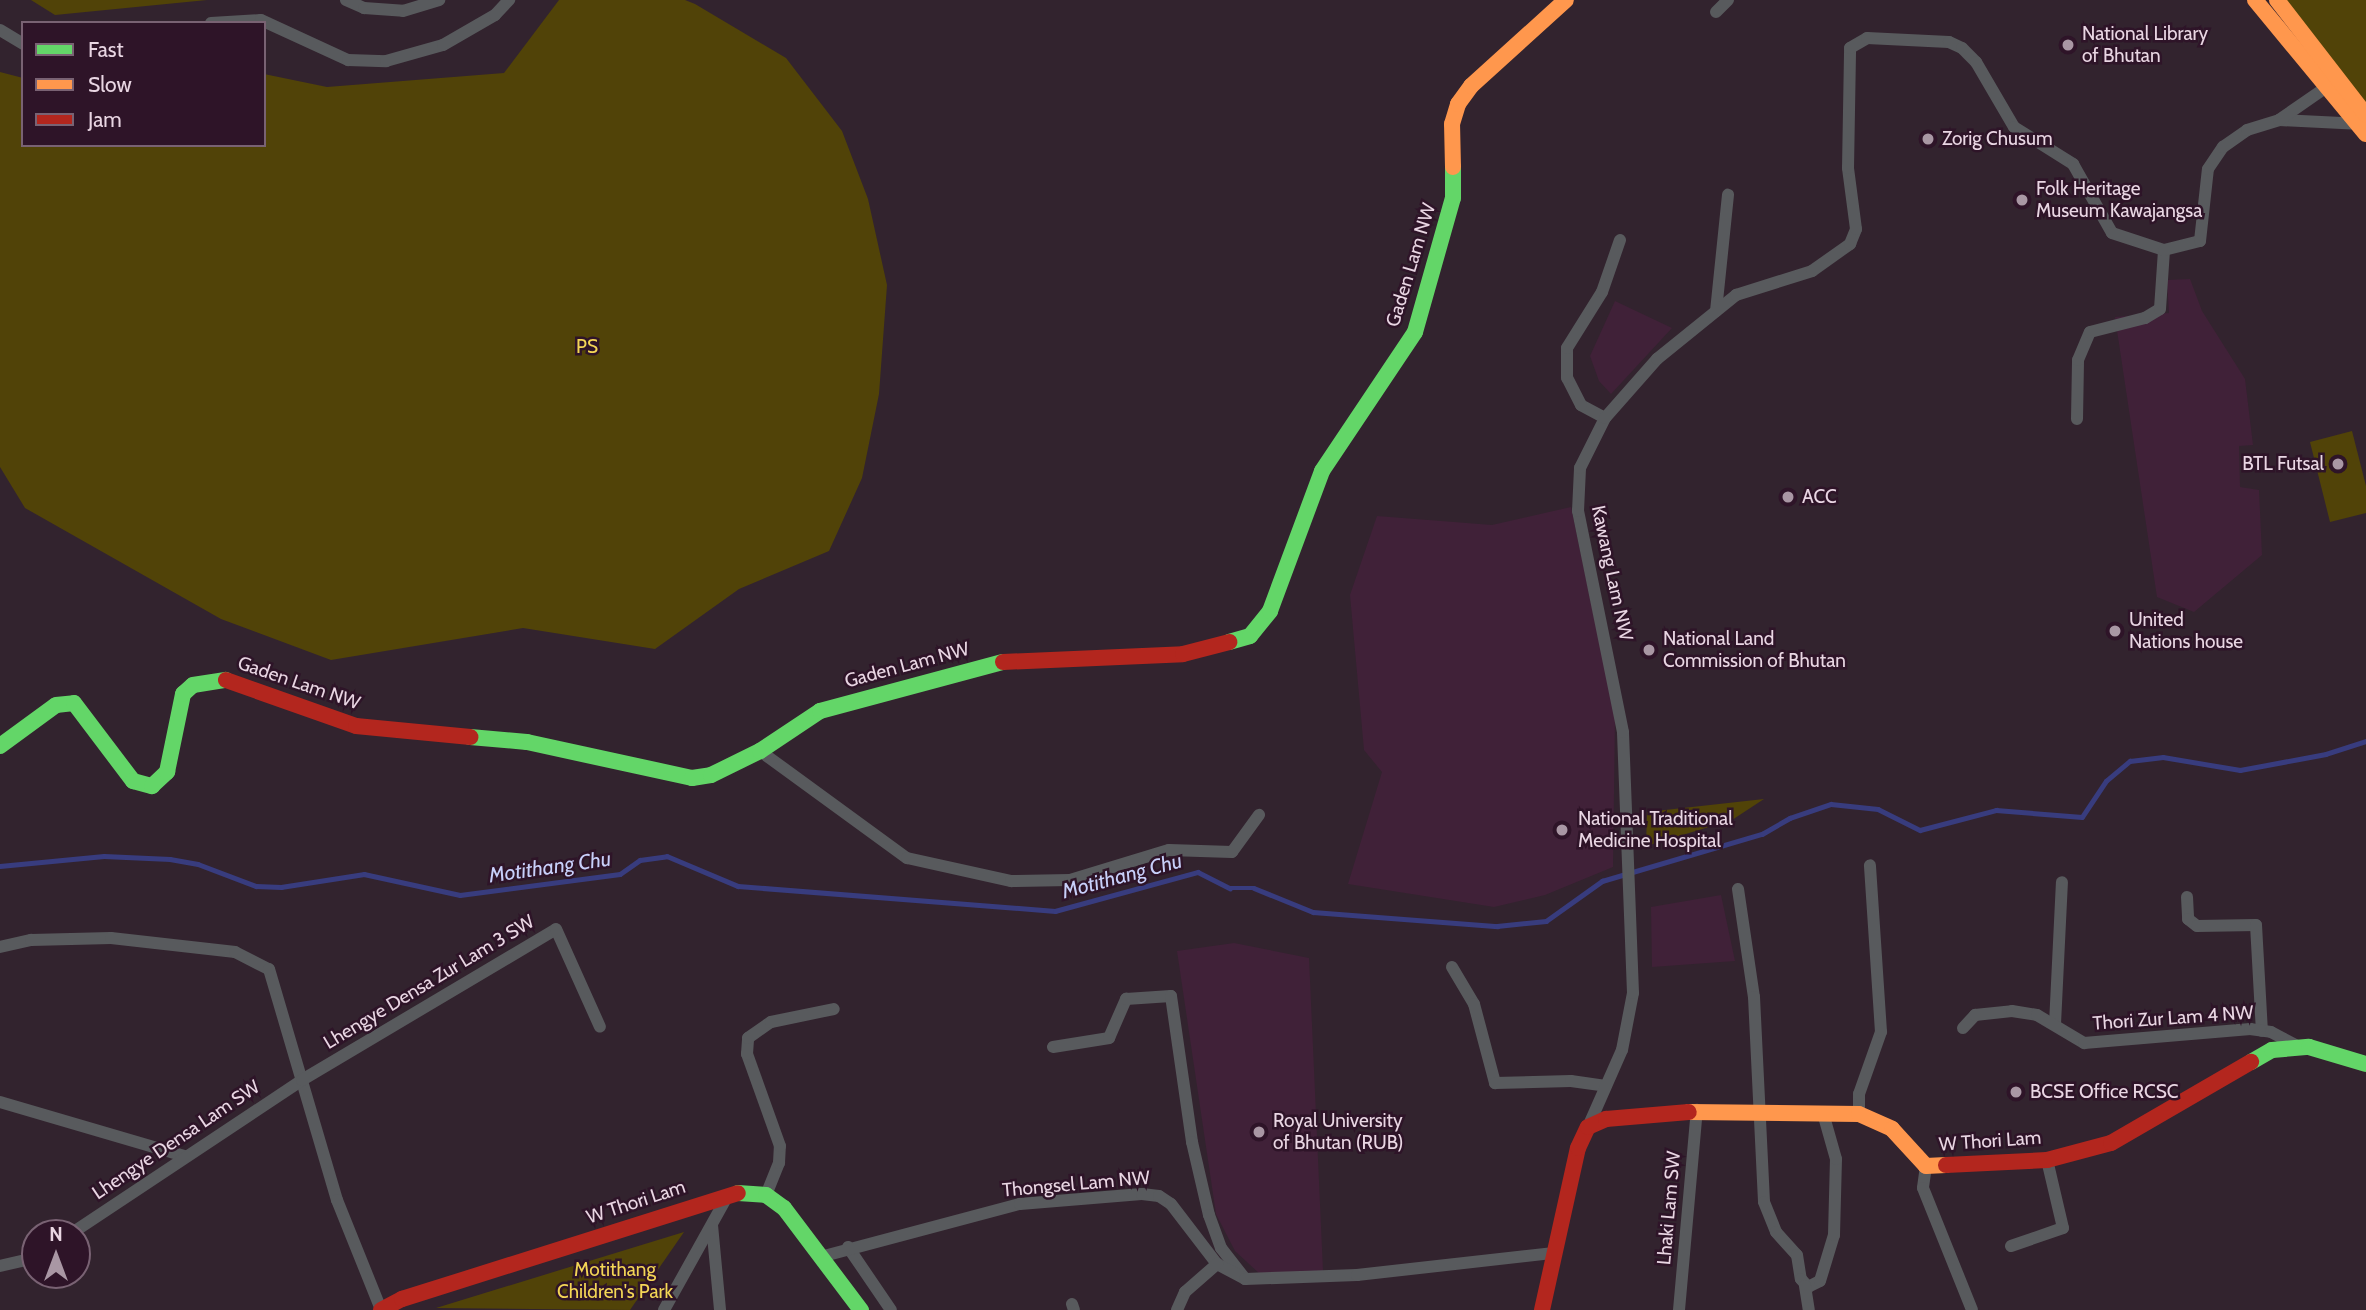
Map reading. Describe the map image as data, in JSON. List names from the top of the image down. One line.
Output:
{"streets":{"main road":["Gaden Lam NW","W Thori Lam"],"street":["Kawang Lam NW","Lhengye Densa Zur Lam 3 SW","Thori Zur Lam 4 NW","Lhengye Densa Lam SW","Thongsel Lam NW","Lhaki Lam SW"]},"crossings":[["Kawang Lam NW","W Thori Lam"],["Lhengye Densa Zur Lam 3 SW","Lhengye Densa Lam SW"],["Thori Zur Lam 4 NW","W Thori Lam"],["W Thori Lam","Lhaki Lam SW"]],"water":["Motithang Chu"],"parks":["PS","Motithang Children's Park"],"places":["National Library of Bhutan","Zorig Chusum","Folk Heritage Museum Kawajangsa","BTL Futsal","ACC","United Nations house","National Land Commission of Bhutan","National Traditional Medicine Hospital","BCSE Office RCSC","Royal University of Bhutan (RUB)"],"legend":["Fast","Slow","Jam"],"north":"top"}
